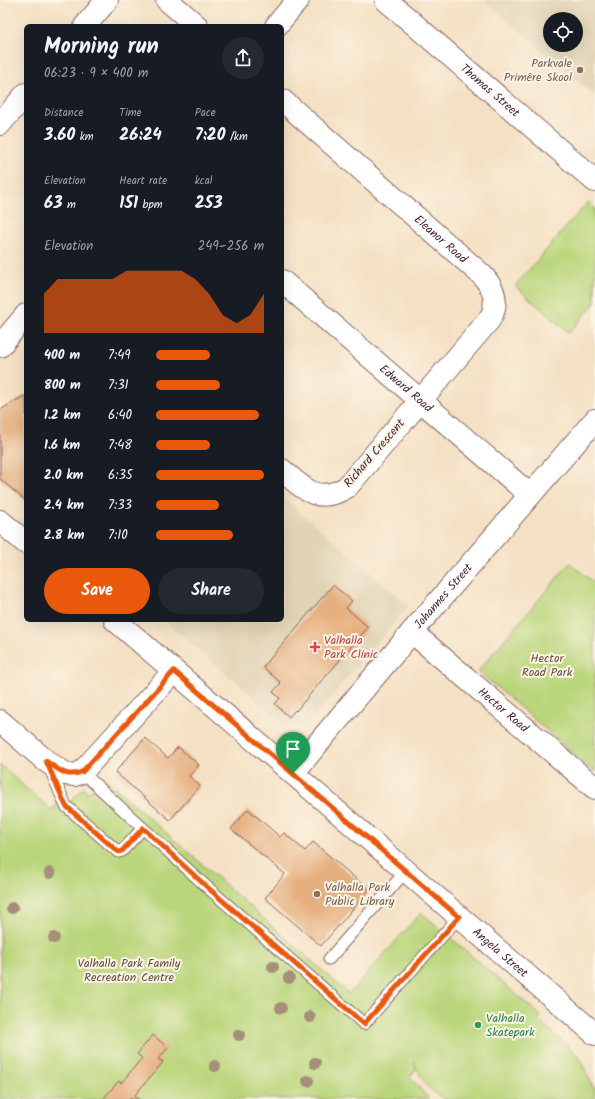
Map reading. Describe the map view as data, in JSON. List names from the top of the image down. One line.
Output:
{"streets":{"street":["Thomas Street","Eleanor Road","Edward Road","Richard Crescent","Johannes Street","Hector Road","Angela Street"]},"crossings":[["Eleanor Road","Edward Road"],["Eleanor Road","Richard Crescent"],["Edward Road","Richard Crescent"],["Edward Road","Johannes Street"],["Johannes Street","Hector Road"],["Johannes Street","Angela Street"]],"parks":["Hector Road Park","Valhalla Park Family Recreation Centre"],"places":{"other":["Parkvale Primêre Skool","Valhalla Park Public Library","Valhalla Skatepark"],"health":["Valhalla Park Clinic"]},"page":{"heading":["Morning run","06:23 · 9 × 400 m"],"stats":[["Distance","3.60 km"],["Time","26:24"],["Pace","7:20 /km"],["Elevation","63 m"],["Heart rate","151 bpm"],["kcal","253"]],"chart":["Elevation","249–256 m"],"list":[{"name":"400 m","note":"7:49"},{"name":"800 m","note":"7:31"},{"name":"1.2 km","note":"6:40"},{"name":"1.6 km","note":"7:48"},{"name":"2.0 km","note":"6:35"},{"name":"2.4 km","note":"7:33"},{"name":"2.8 km","note":"7:10"}],"buttons":["Save","Share"]}}
